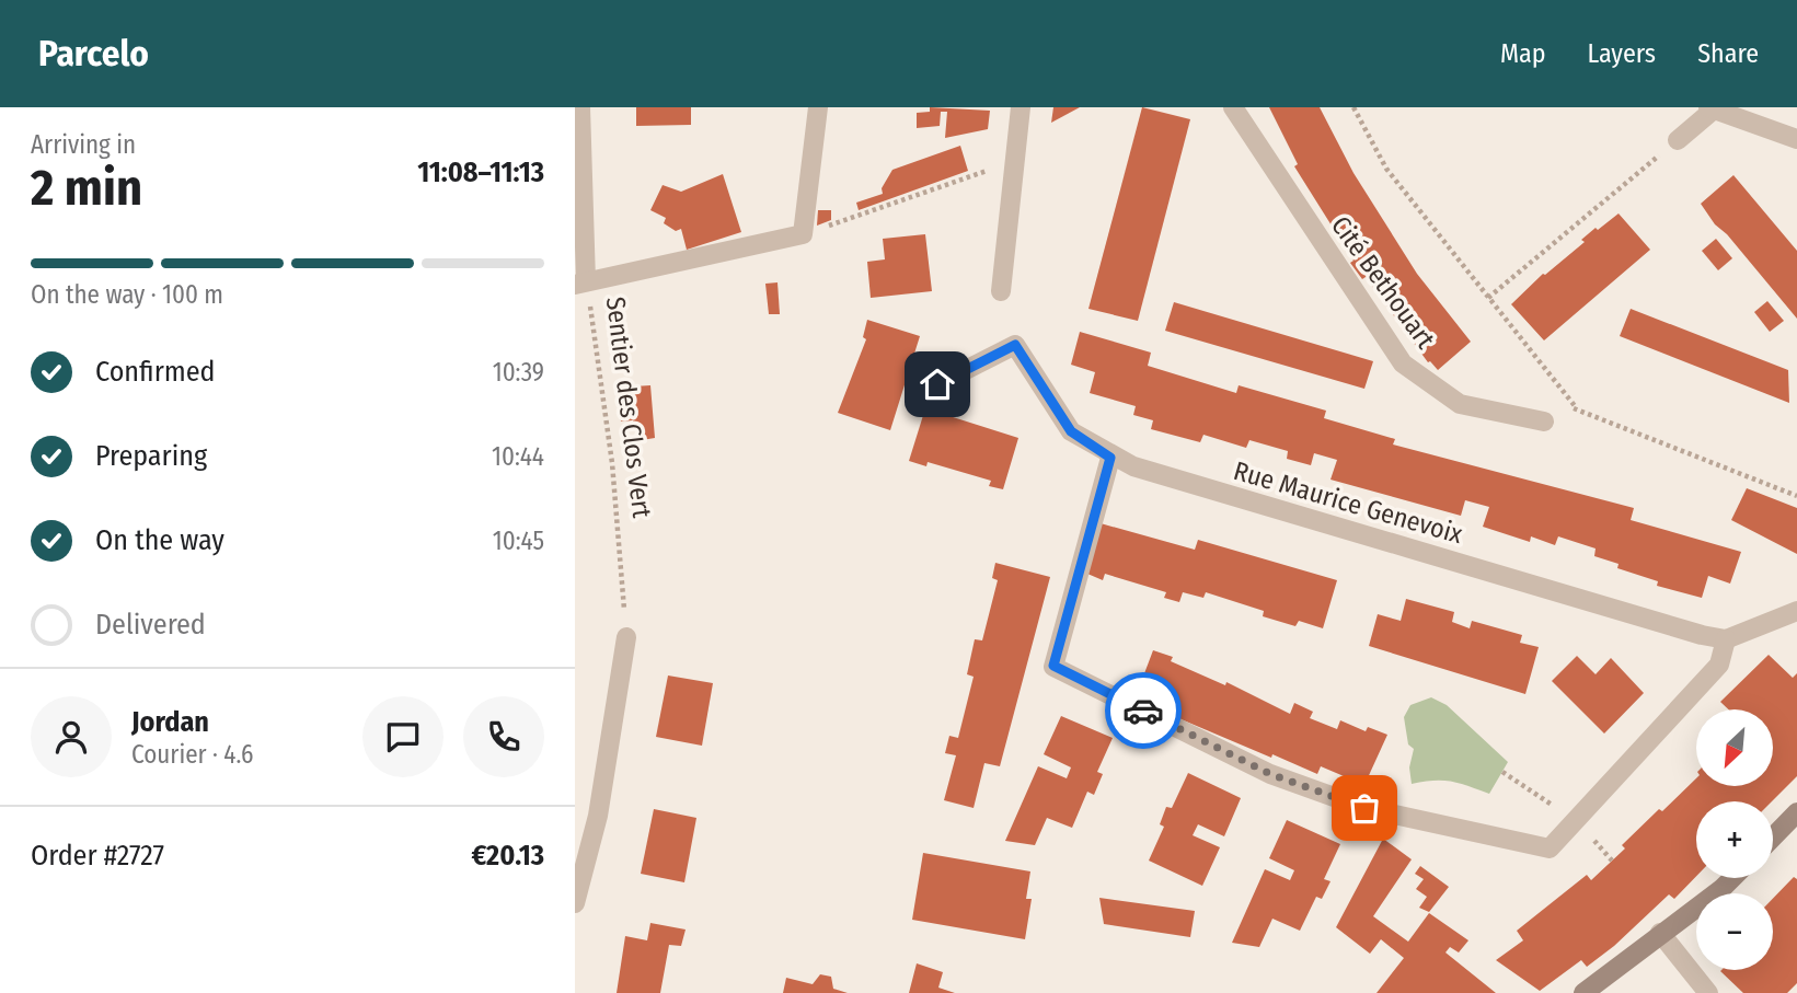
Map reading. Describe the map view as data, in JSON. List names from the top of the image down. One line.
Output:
{"streets":{"street":["Cité Bethouart","Rue Maurice Genevoix"],"path":["Sentier des Clos Vert"]},"north":"bottom left","page":{"header":"Parcelo","nav":["Map","Layers","Share"],"heading":["2 min","Arriving in","11:08–11:13"],"panel":["Jordan","Courier · 4.6","Order #2727","€20.13"],"bar":"On the way · 100 m","list":[["Confirmed","10:39"],["Preparing","10:44"],["On the way","10:45"],"Delivered"],"map_buttons":["+","−"]}}
